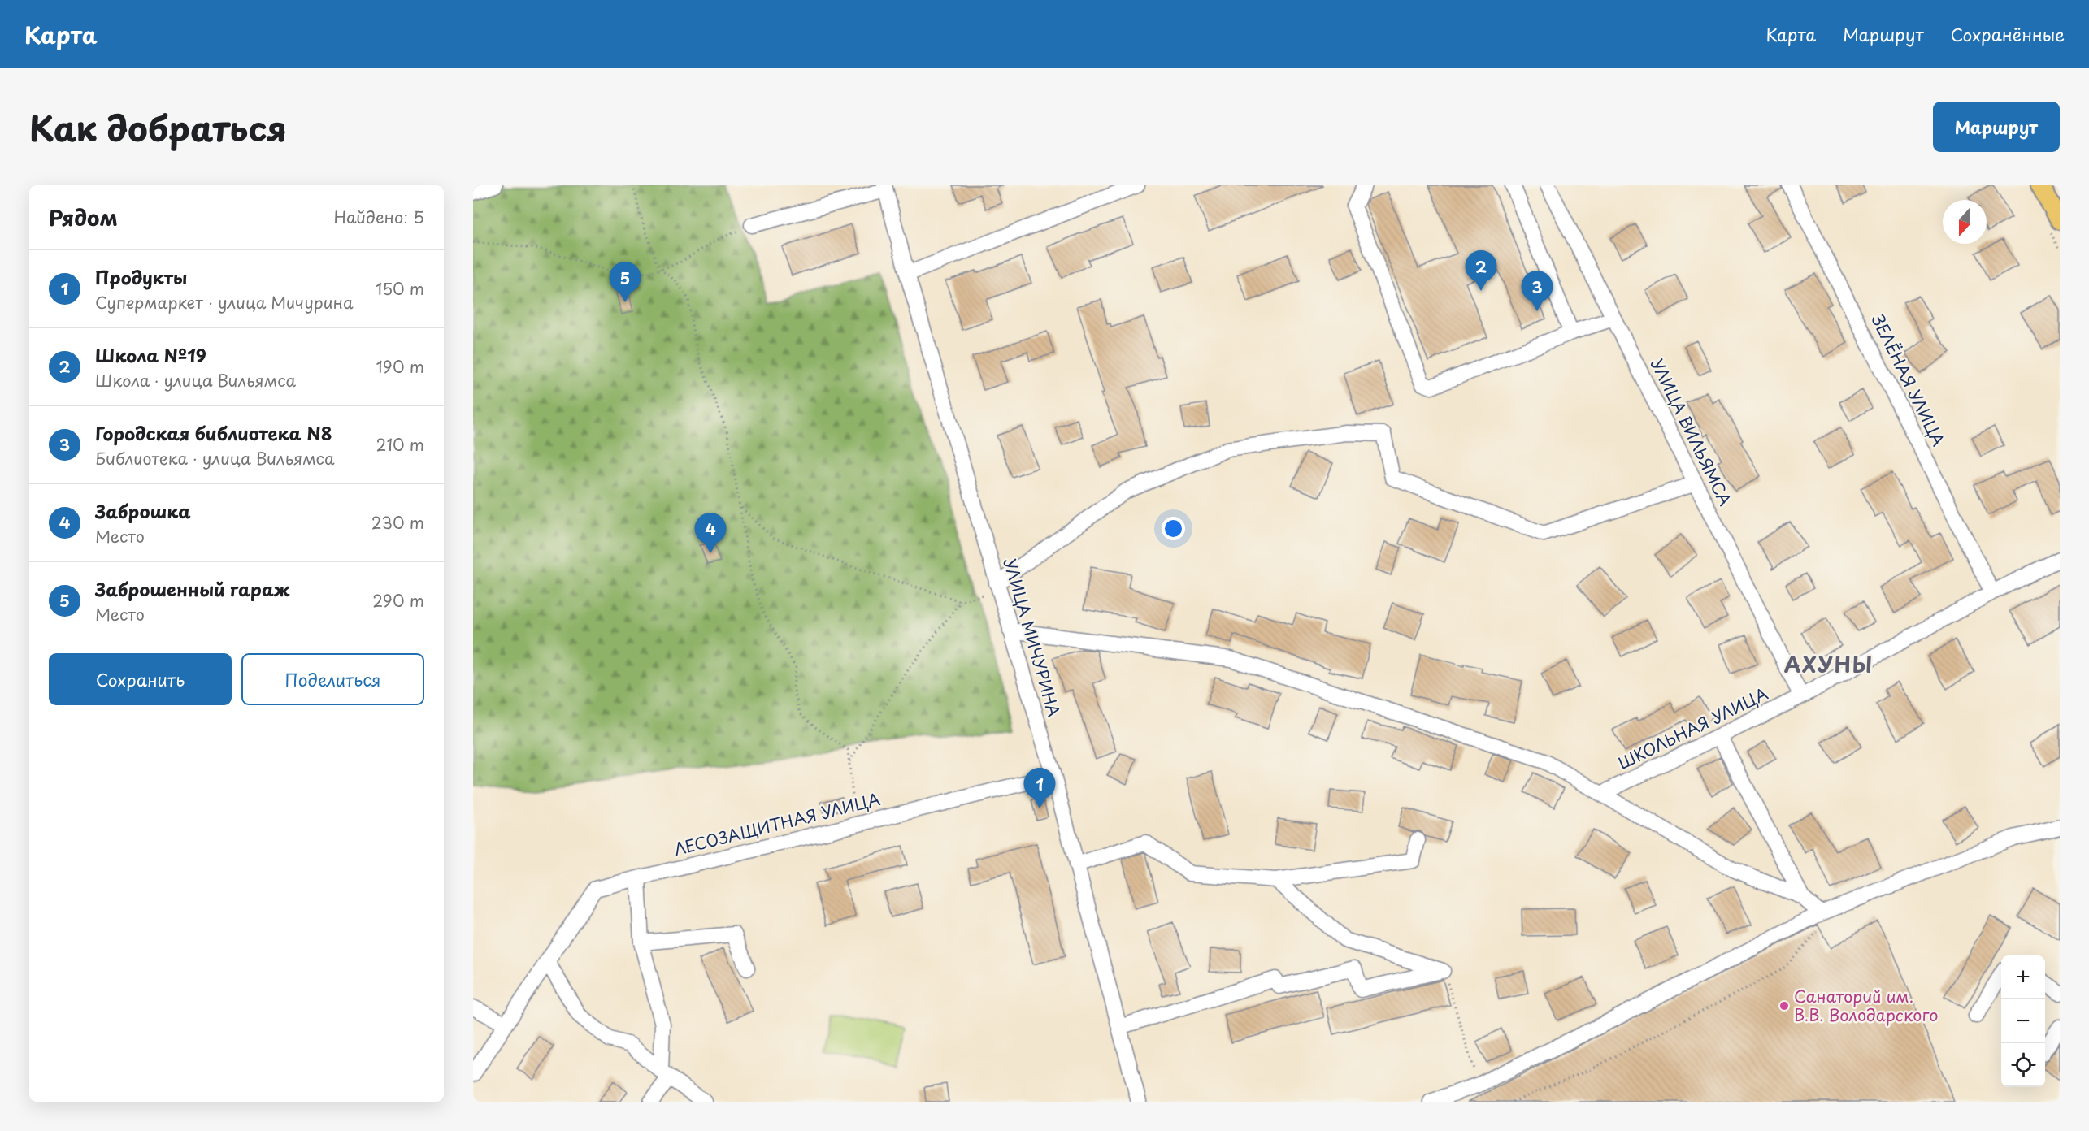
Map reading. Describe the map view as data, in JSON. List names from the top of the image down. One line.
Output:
{"streets":{"street":["ЗЕЛЁНАЯ УЛИЦА","УЛИЦА ВИЛЬЯМСА","УЛИЦА МИЧУРИНА","ШКОЛЬНАЯ УЛИЦА","ЛЕСОЗАЩИТНАЯ УЛИЦА"]},"crossings":[["ЗЕЛЁНАЯ УЛИЦА","ШКОЛЬНАЯ УЛИЦА"],["УЛИЦА ВИЛЬЯМСА","ШКОЛЬНАЯ УЛИЦА"],["УЛИЦА МИЧУРИНА","ЛЕСОЗАЩИТНАЯ УЛИЦА"]],"districts":["АХУНЫ"],"places":["Санаторий им. В.В. Володарского"],"north":"bottom","page":{"header":"Карта","nav":["Карта","Маршрут","Сохранённые"],"title":"Как добраться","buttons":["Маршрут",["Сохранить","Поделиться"]],"heading":["Рядом","Найдено: 5"],"list":[{"mark":"1","name":"Продукты","note":"Супермаркет · улица Мичурина","value":"150 m"},{"mark":"2","name":"Школа №19","note":"Школа · улица Вильямса","value":"190 m"},{"mark":"3","name":"Городская библиотека N8","note":"Библиотека · улица Вильямса","value":"210 m"},{"mark":"4","name":"Заброшка","note":"Место","value":"230 m"},{"mark":"5","name":"Заброшенный гараж","note":"Место","value":"290 m"}],"pins":["2","5","3","4","1"],"map_buttons":["+","−"]}}
